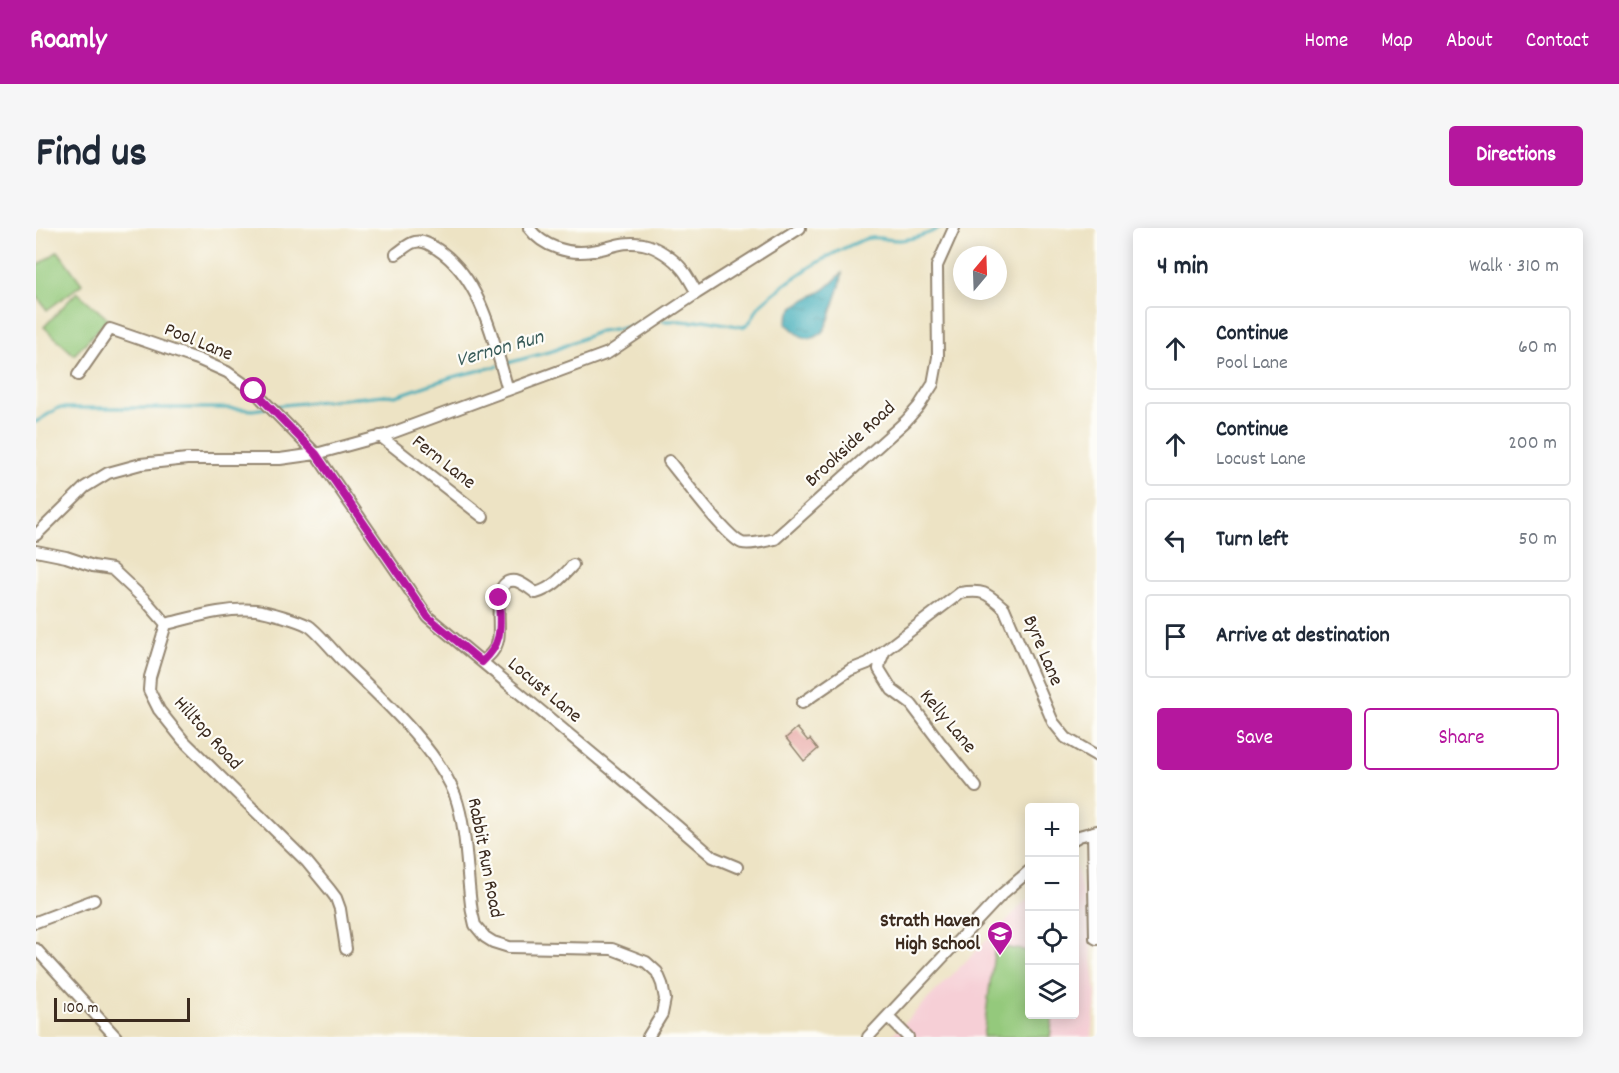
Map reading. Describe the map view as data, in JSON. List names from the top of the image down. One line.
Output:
{"streets":{"street":["Pool Lane","Brookside Road","Fern Lane","Byre Lane","Locust Lane","Kelly Lane","Hilltop Road","Rabbit Run Road"]},"crossings":[["Pool Lane","Locust Lane"],["Byre Lane","Kelly Lane"],["Hilltop Road","Rabbit Run Road"]],"water":["Vernon Run"],"places":{"school or university":["Strath Haven High School"]},"scale_bar":"100 m","north":"top","page":{"header":"Roamly","nav":["Home","Map","About","Contact"],"title":"Find us","buttons":["Directions",["Save","Share"]],"heading":["4 min","Walk · 310 m"],"list":[["Continue","Pool Lane","60 m"],["Continue","Locust Lane","200 m"],["Turn left","50 m"],"Arrive at destination"],"map_buttons":["+","−"],"scale":"100 m"}}
